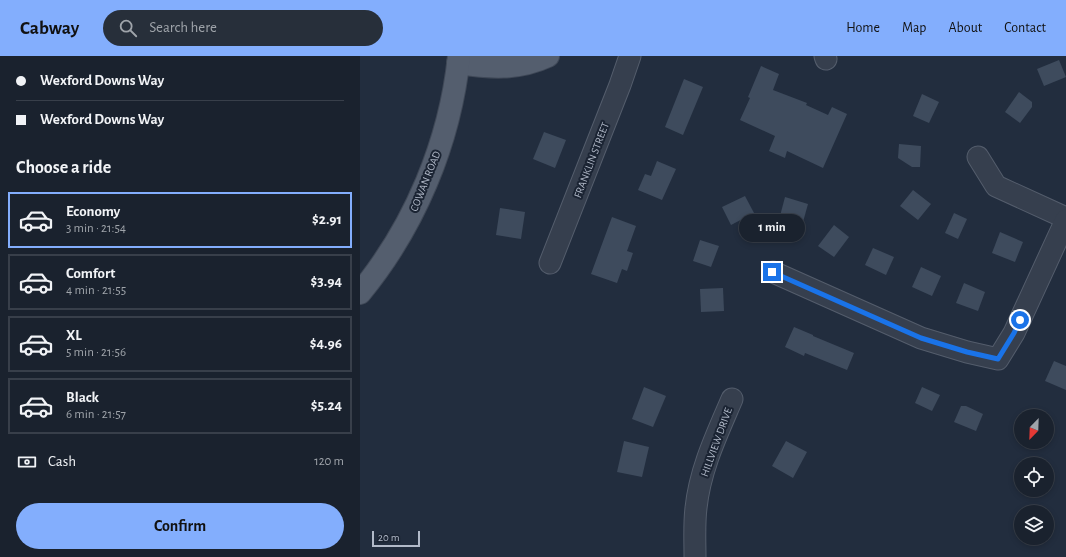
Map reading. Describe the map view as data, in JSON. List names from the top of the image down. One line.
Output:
{"streets":{"main road":["COWAN ROAD"],"street":["FRANKLIN STREET","HILLVIEW DRIVE"]},"scale_bar":"20 m","north":"bottom left","page":{"header":"Cabway","search":"Search here","nav":["Home","Map","About","Contact"],"banner":["Wexford Downs Way","Wexford Downs Way"],"heading":"Choose a ride","list":[{"name":"Economy","note":"3 min · 21:54","value":"$2.91"},{"name":"Comfort","note":"4 min · 21:55","value":"$3.94"},{"name":"XL","note":"5 min · 21:56","value":"$4.96"},{"name":"Black","note":"6 min · 21:57","value":"$5.24"}],"bubble":"1 min","pay":["Cash","120 m"],"buttons":"Confirm","scale":"20 m"}}
